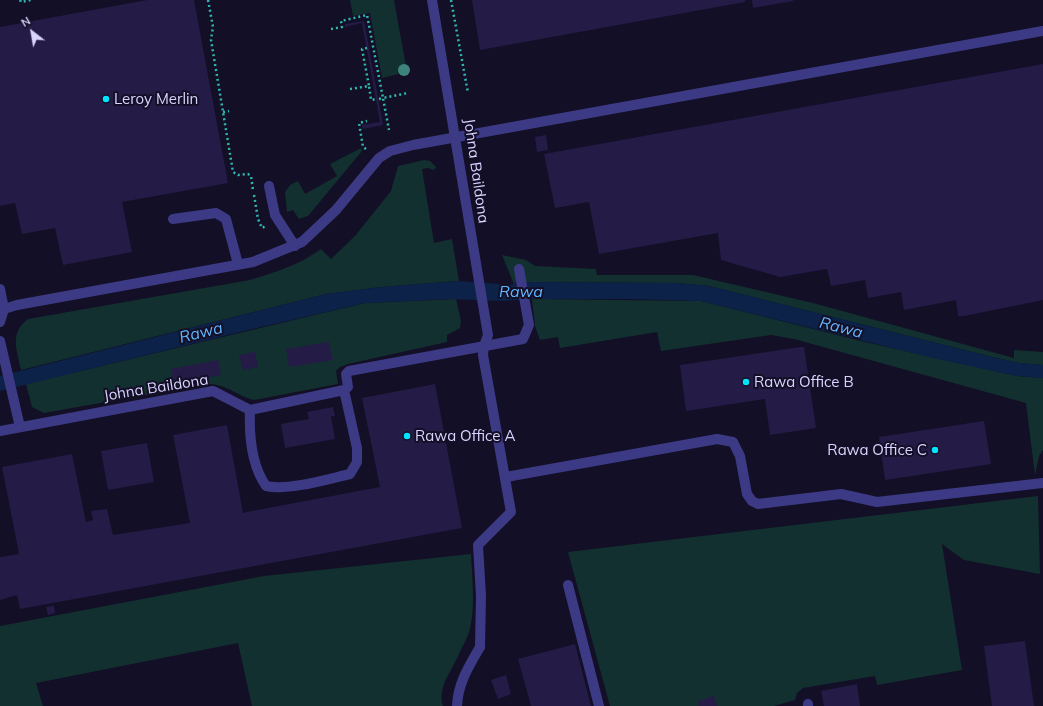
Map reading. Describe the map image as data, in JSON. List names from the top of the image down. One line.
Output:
{"streets":{"street":["Johna Baildona"]},"water":["Rawa"],"places":["Leroy Merlin","Rawa Office B","Rawa Office A","Rawa Office C"],"north":"top left"}
